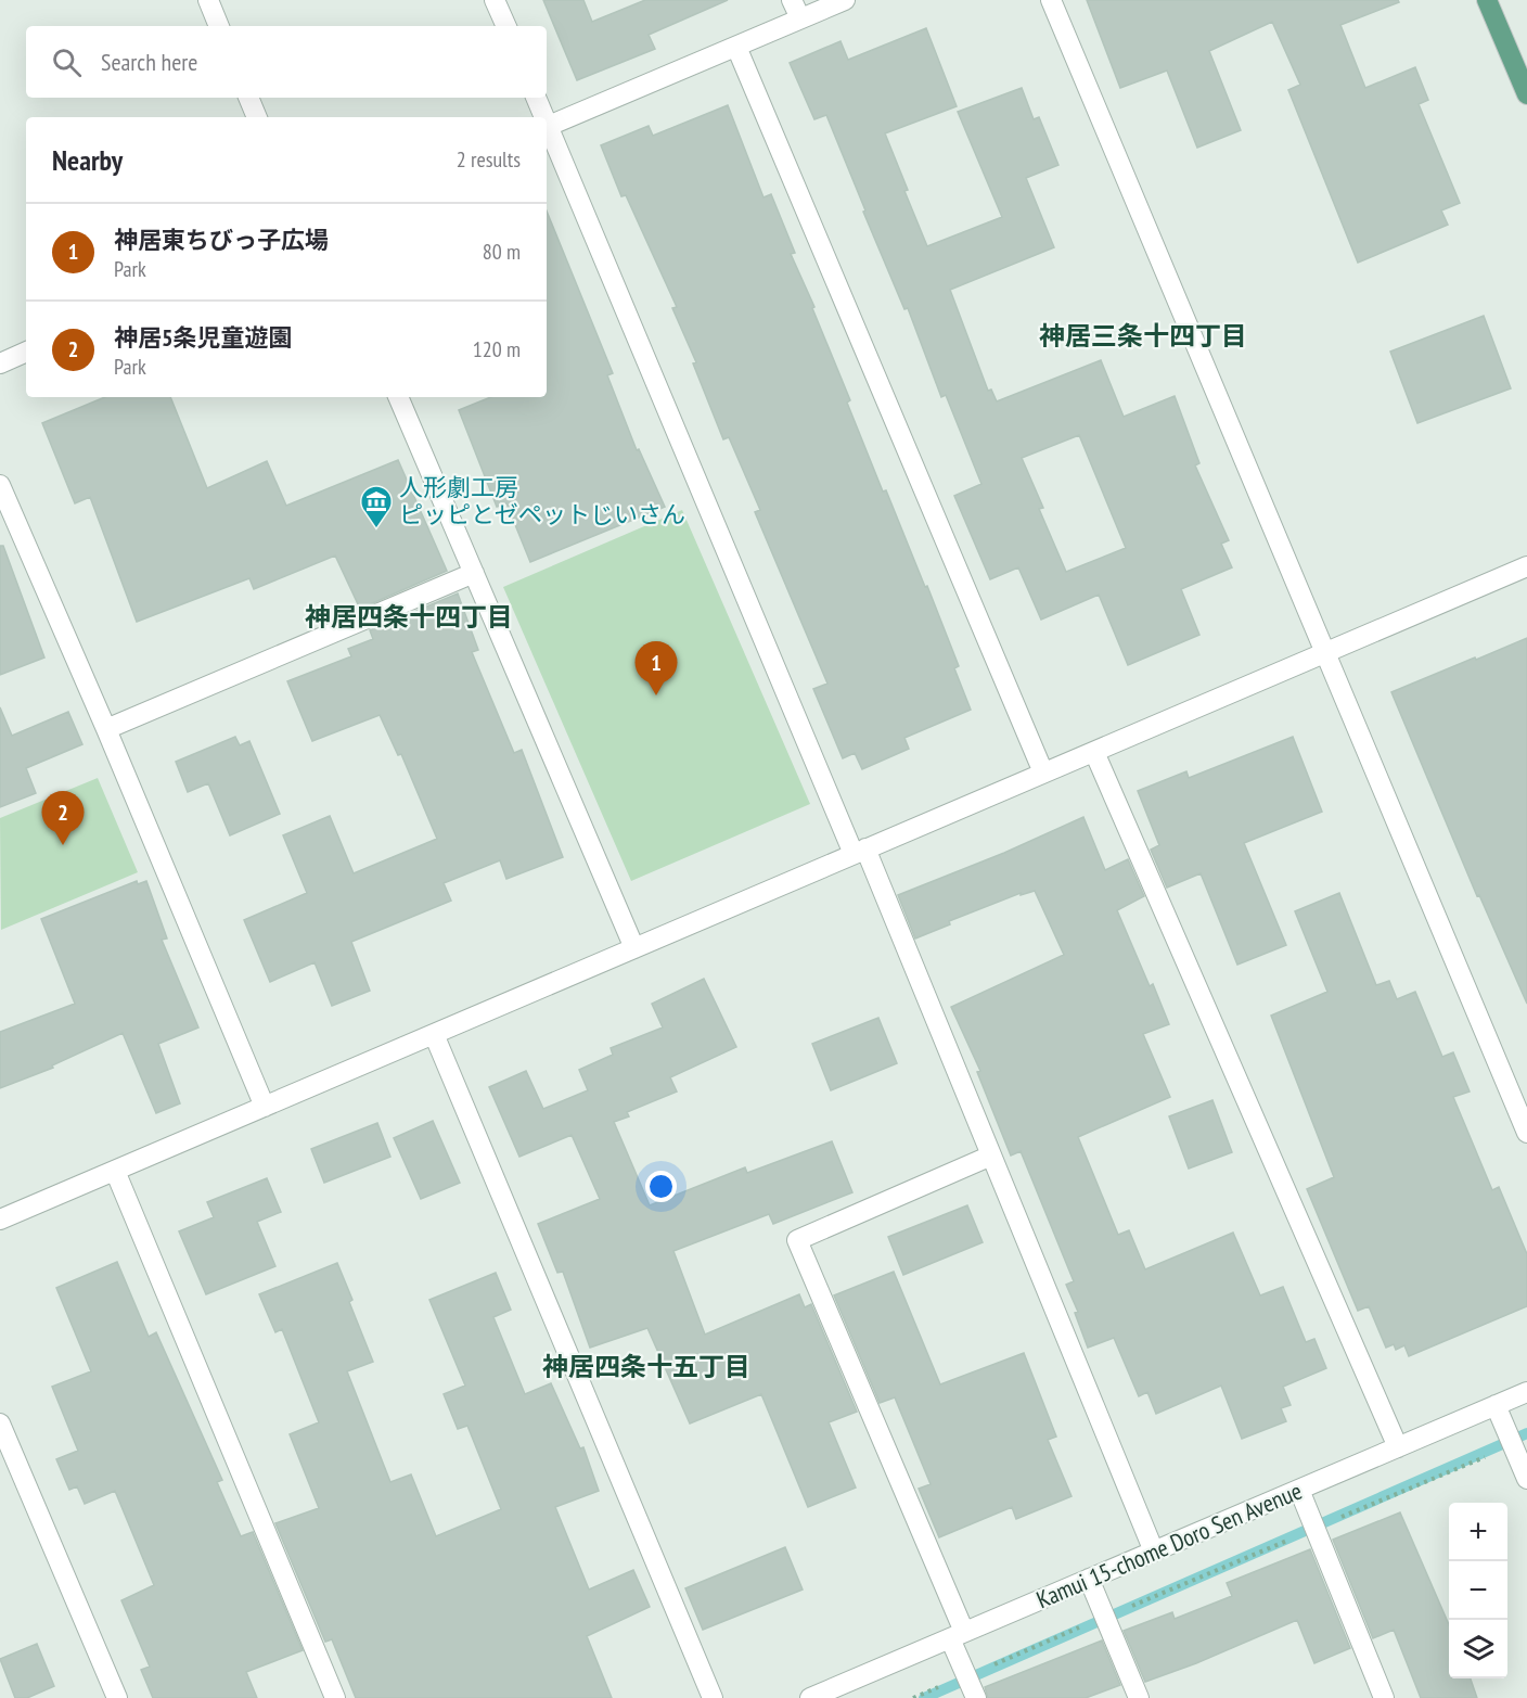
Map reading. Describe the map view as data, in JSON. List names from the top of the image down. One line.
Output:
{"streets":{"street":["Kamui 15-chome Doro Sen Avenue"]},"districts":["神居三条十四丁目","神居四条十四丁目","神居四条十五丁目"],"places":{"museum":["人形劇工房 ピッピとゼペットじいさん"]},"page":{"search":"Search here","heading":["Nearby","2 results"],"list":[{"mark":"1","name":"神居東ちびっ子広場","note":"Park","value":"80 m"},{"mark":"2","name":"神居5条児童遊園","note":"Park","value":"120 m"}],"pins":["1","2"],"map_buttons":["+","−"]}}
